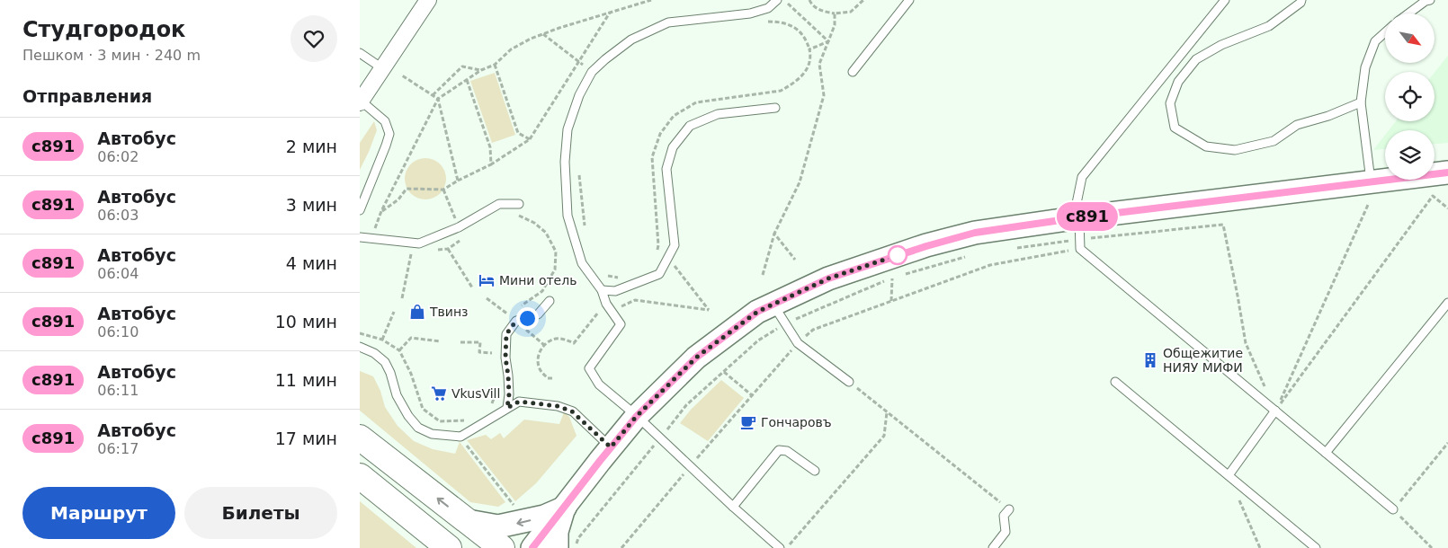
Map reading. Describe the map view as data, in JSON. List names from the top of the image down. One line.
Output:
{"places":{"hotel":["Мини отель"],"shop":["Твинз"],"building":["Общежитие НИЯУ МИФИ"],"supermarket":["VkusVill"],"cafe":["Гончаровъ"]},"lines":["bus line с891"],"north":"bottom right","page":{"heading":[["Студгородок","Пешком · 3 мин · 240 m"],"Отправления"],"on_map":"с891","list":[{"mark":"с891","name":"Автобус","note":"06:02","value":"2 мин"},{"mark":"с891","name":"Автобус","note":"06:03","value":"3 мин"},{"mark":"с891","name":"Автобус","note":"06:04","value":"4 мин"},{"mark":"с891","name":"Автобус","note":"06:10","value":"10 мин"},{"mark":"с891","name":"Автобус","note":"06:11","value":"11 мин"},{"mark":"с891","name":"Автобус","note":"06:17","value":"17 мин"}],"buttons":["Маршрут","Билеты"]}}
